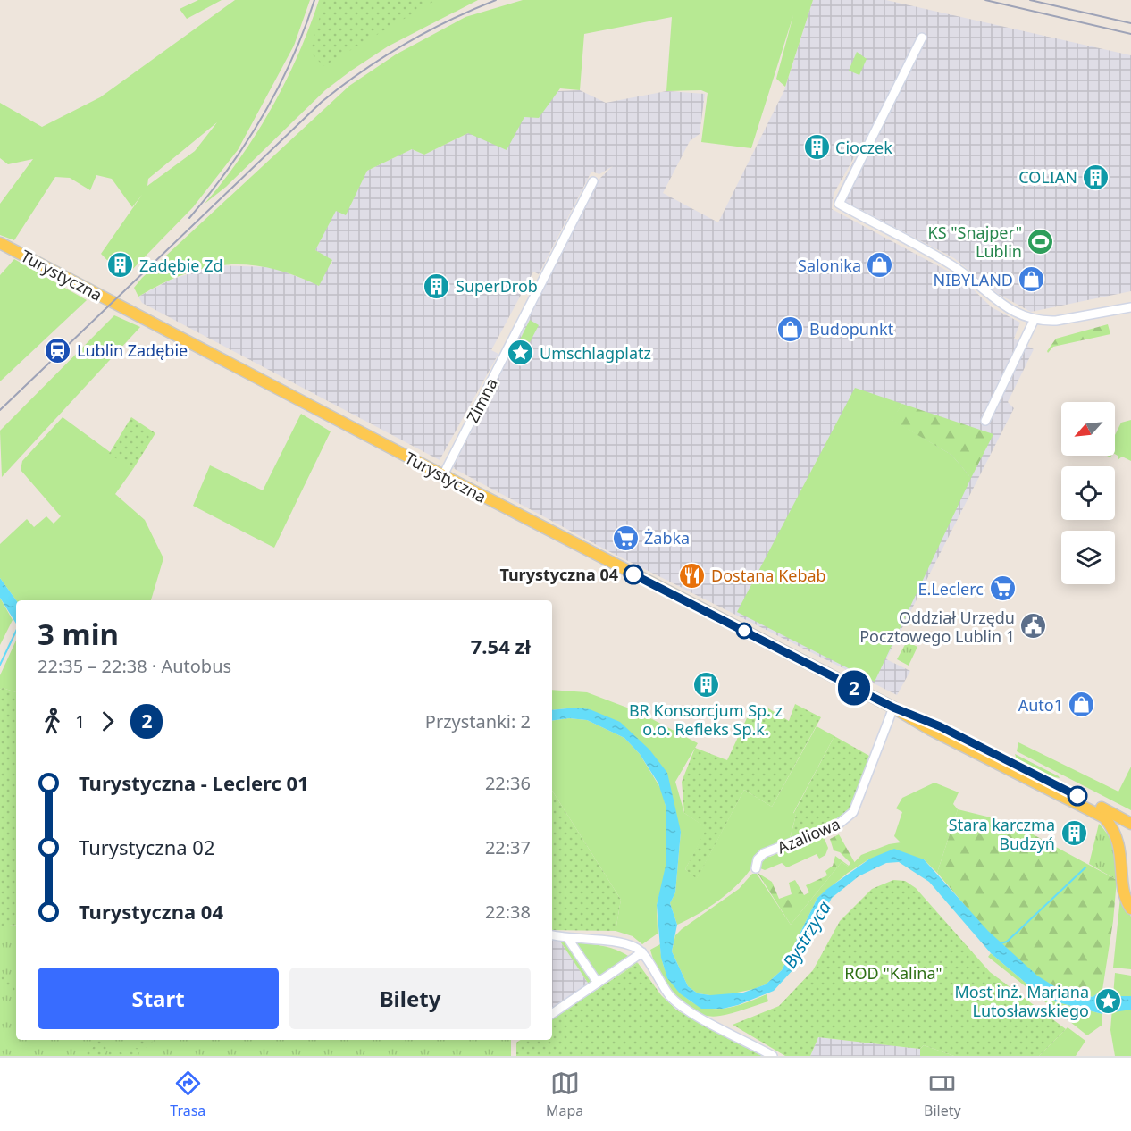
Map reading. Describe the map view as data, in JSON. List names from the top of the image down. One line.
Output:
{"streets":{"main road":["Turystyczna"],"street":["Zimna","Azaliowa"]},"crossings":[["Turystyczna","Zimna"],["Turystyczna","Azaliowa"]],"water":["Bystrzyca"],"parks":["ROD \"Kalina\""],"places":{"building":["Cioczek","COLIAN","Zadębie Zd","SuperDrob","BR Konsorcjum Sp. z o.o. Refleks Sp.k.","Stara karczma Budzyń"],"sports":["KS \"Snajper\" Lublin"],"shop":["Salonika","NIBYLAND","Budopunkt","Auto1"],"station":["Lublin Zadębie"],"place":["Umschlagplatz","Most inż. Mariana Lutosławskiego"],"supermarket":["Żabka","E.Leclerc"],"other":["Turystyczna 04"],"restaurant":["Dostana Kebab"],"public building":["Oddział Urzędu Pocztowego Lublin 1"]},"lines":["bus line 2"],"north":"bottom left","page":{"on_map":"2","heading":["3 min","22:35 – 22:38 · Autobus","7.54 zł"],"legs":["1","2","Przystanki: 2"],"list":[{"name":"Turystyczna - Leclerc 01","value":"22:36"},{"name":"Turystyczna 02","value":"22:37"},{"name":"Turystyczna 04","value":"22:38"}],"buttons":["Start","Bilety"],"tabs":["Trasa","Mapa","Bilety"]}}
